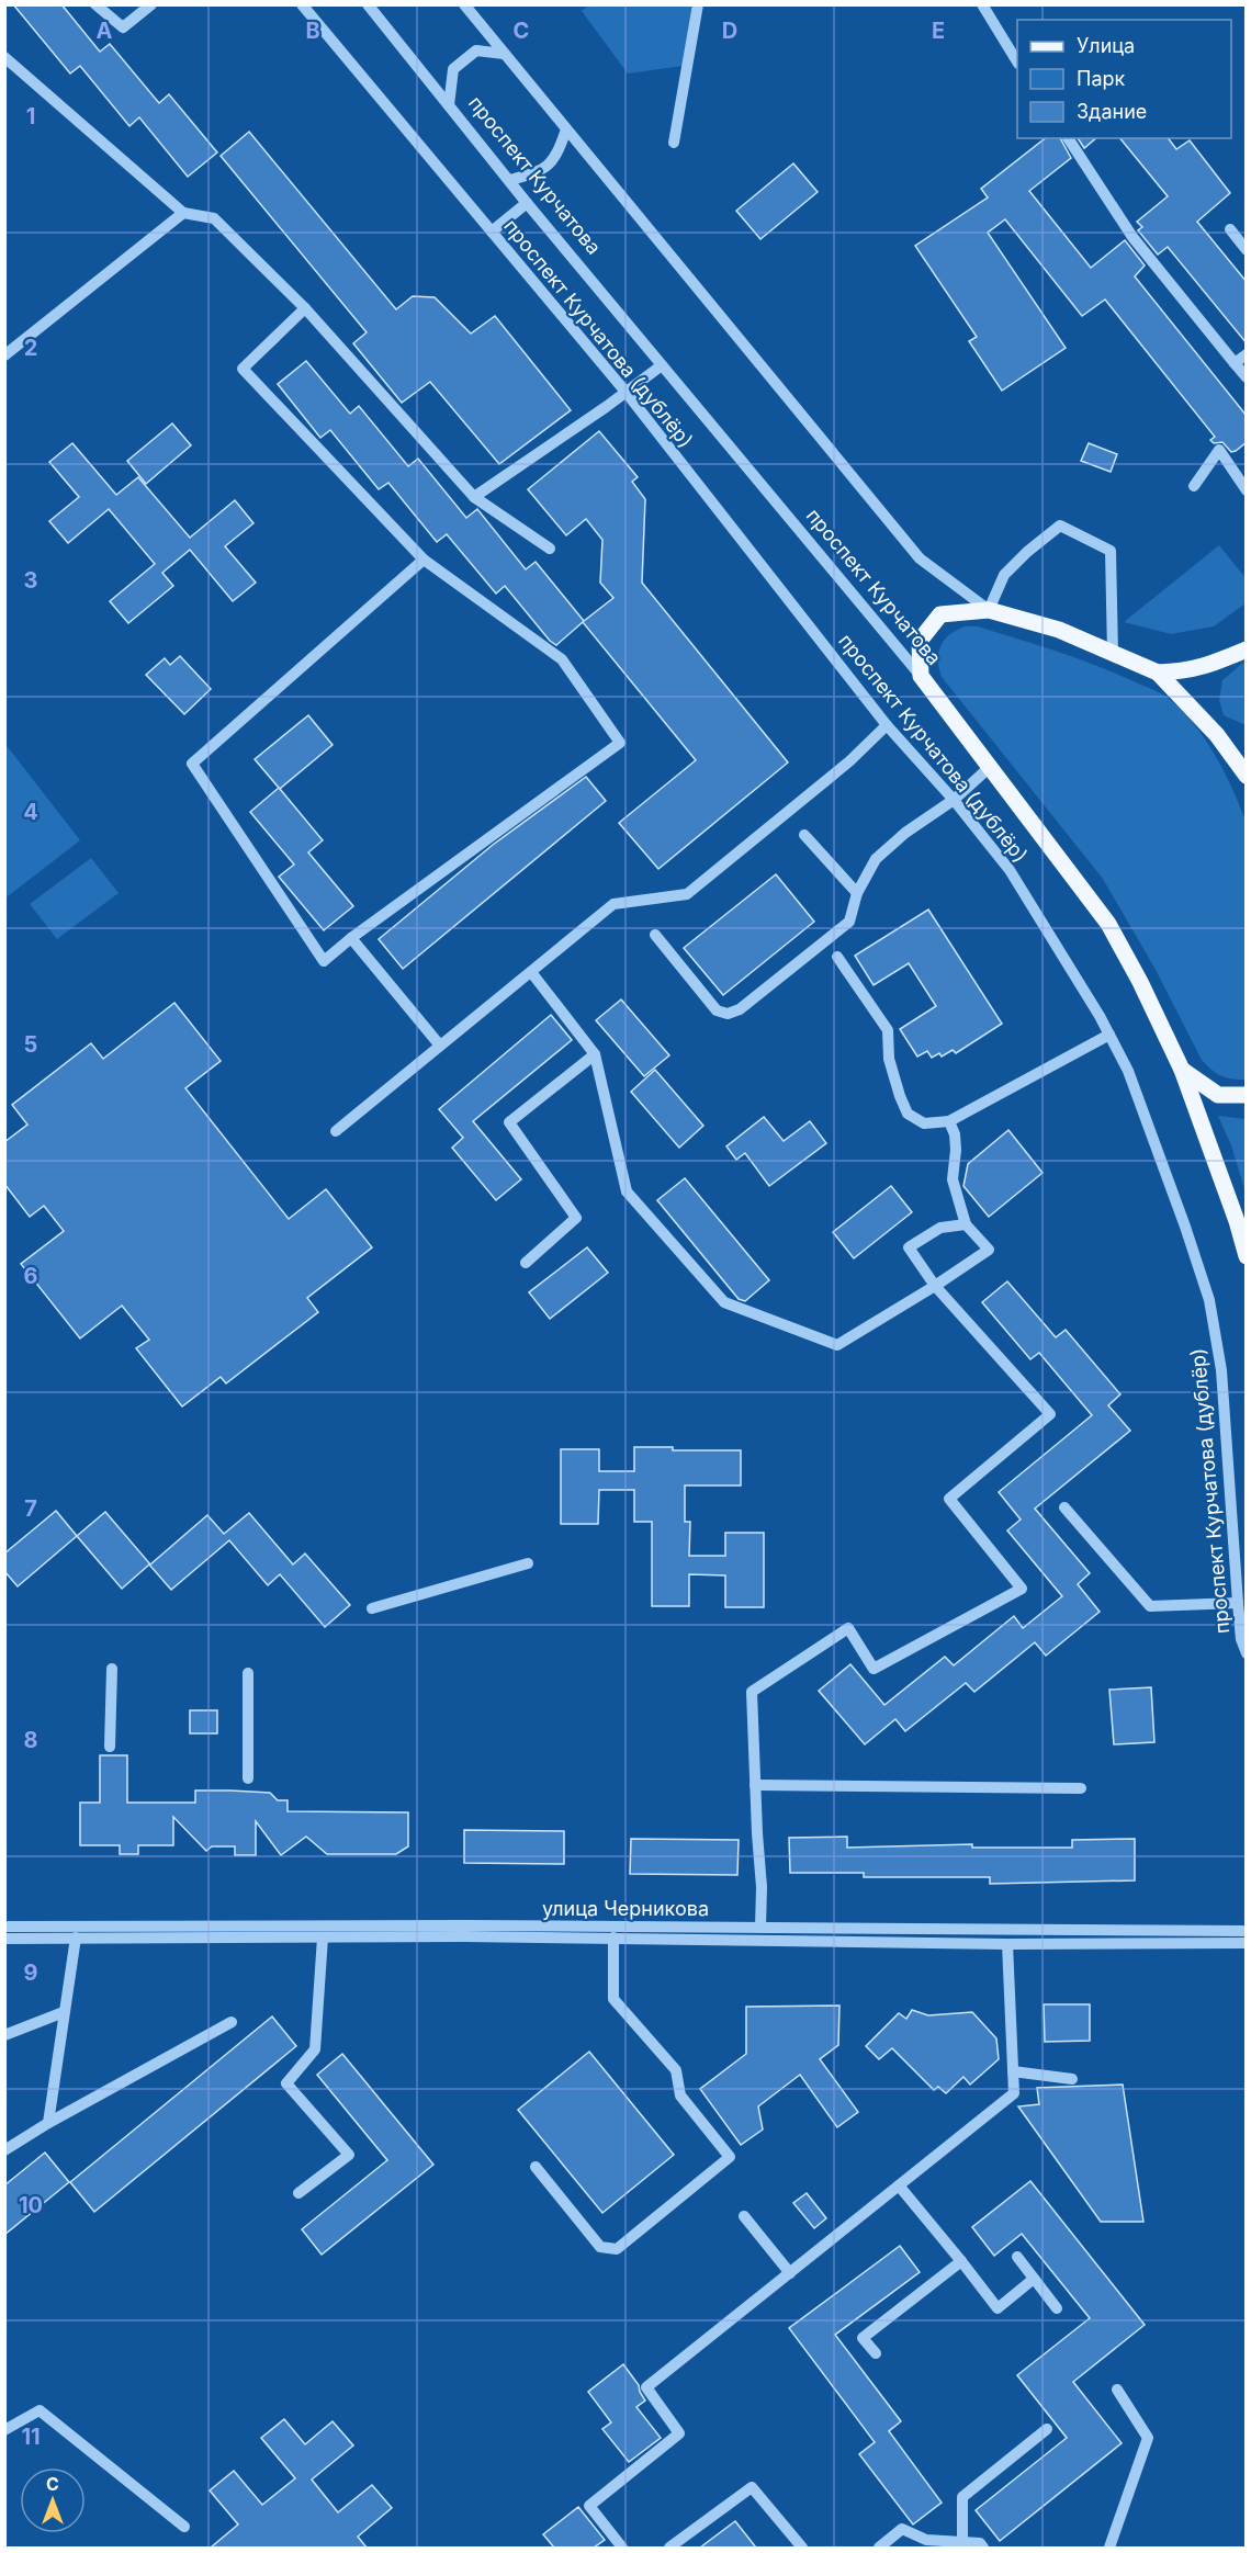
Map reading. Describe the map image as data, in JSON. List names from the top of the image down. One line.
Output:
{"streets":{"main road":["проспект Курчатова"],"street":["проспект Курчатова (дублёр)","улица Черникова"]},"legend":["Улица","Парк","Здание"],"north":"top","grid":{"columns":["A","B","C","D","E"],"rows":["1","2","3","4","5","6","7","8","9","10","11"]}}
